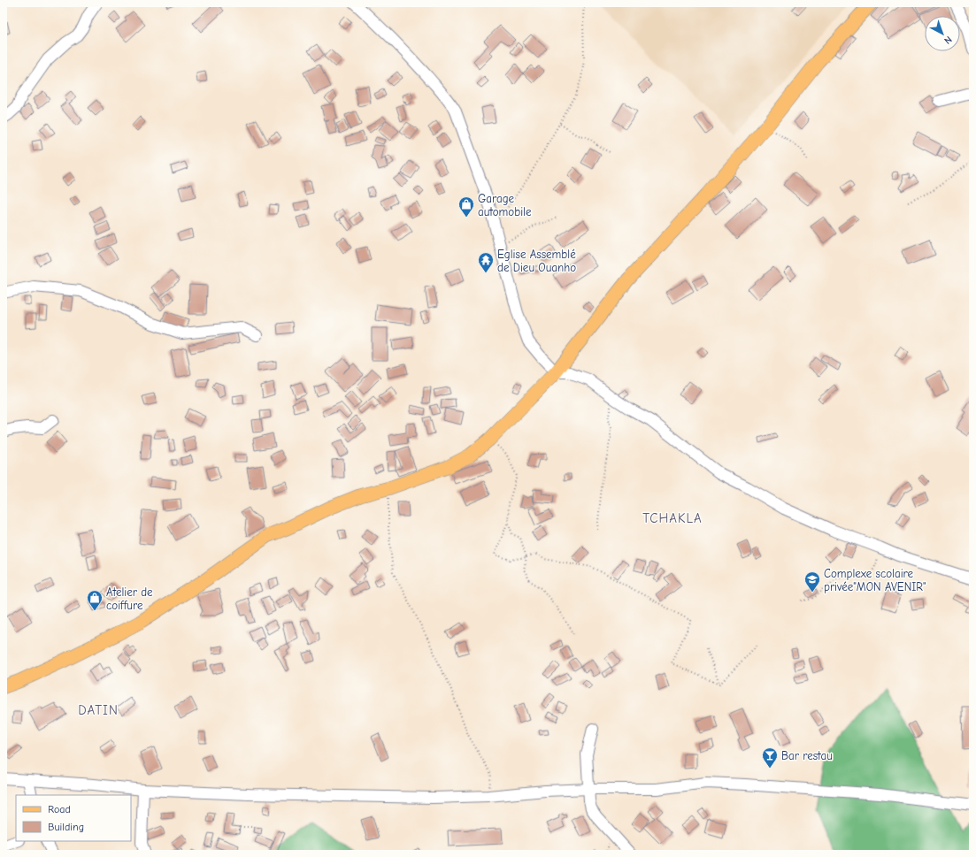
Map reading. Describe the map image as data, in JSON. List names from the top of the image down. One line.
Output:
{"districts":["TCHAKLA","DATIN"],"places":{"shop":["Garage automobile","Atelier de coiffure"],"temple":["Eglise Assemblé de Dieu Ouanho"],"school or university":["Complexe scolaire privée\"MON AVENIR\""],"bar":["Bar restau"]},"legend":["Road","Building"],"north":"bottom right"}
